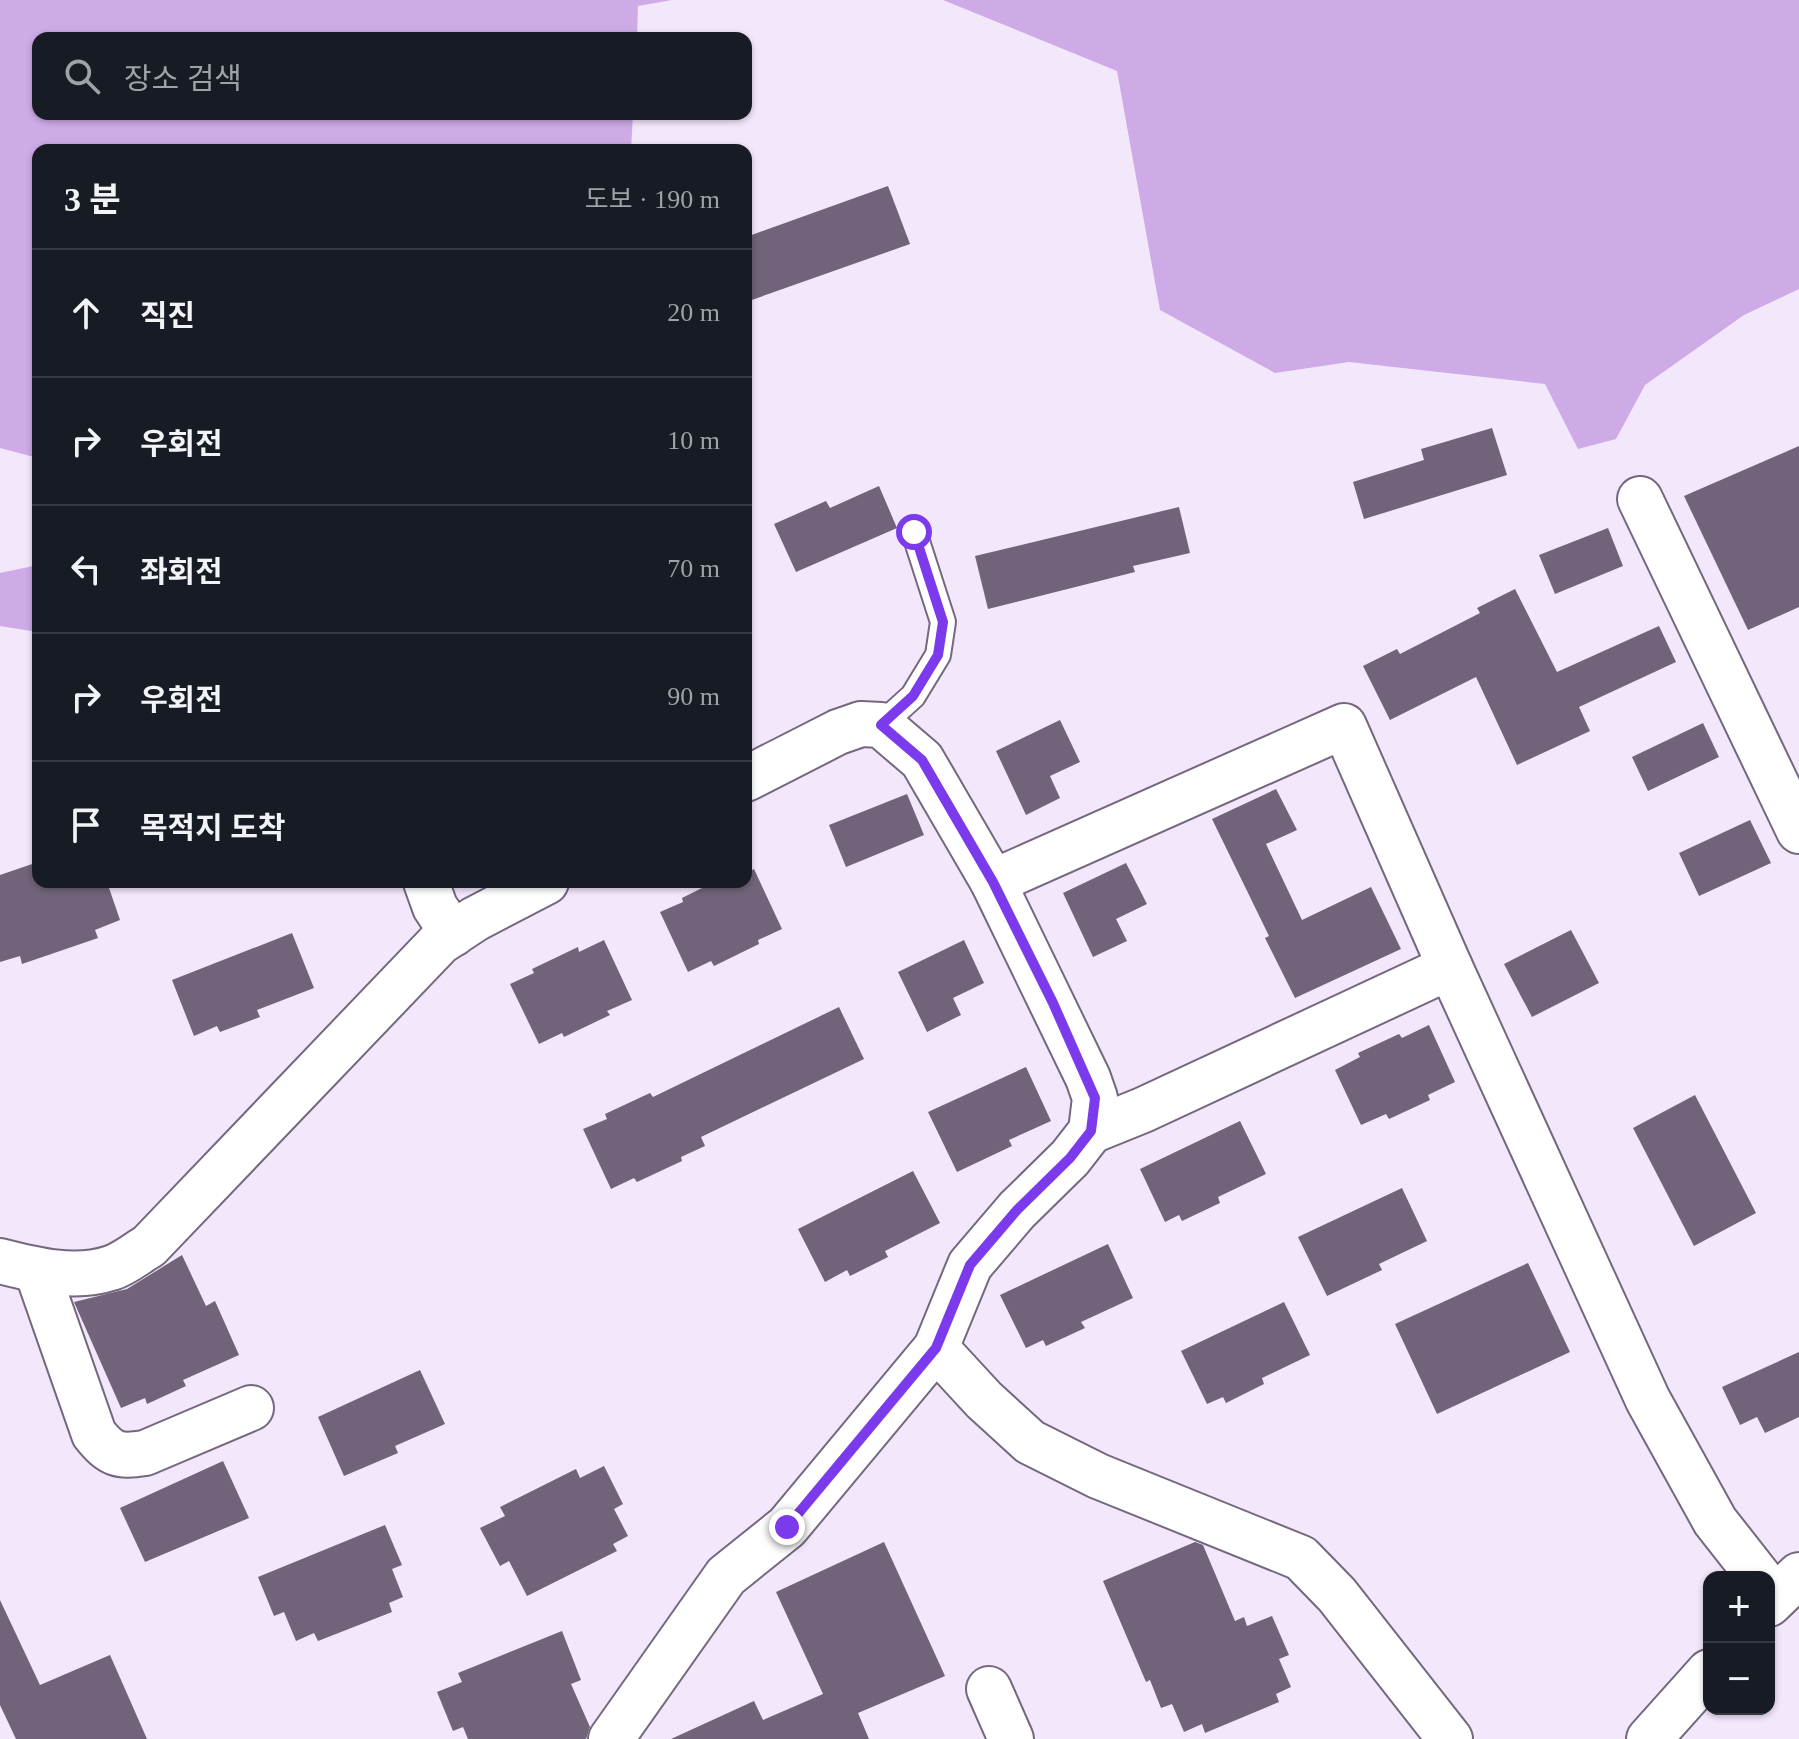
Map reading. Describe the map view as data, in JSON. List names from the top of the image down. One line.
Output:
{"page":{"search":"장소 검색","heading":["3 분","도보 · 190 m"],"list":[["직진","20 m"],["우회전","10 m"],["좌회전","70 m"],["우회전","90 m"],"목적지 도착"],"map_buttons":["+","−"]}}
